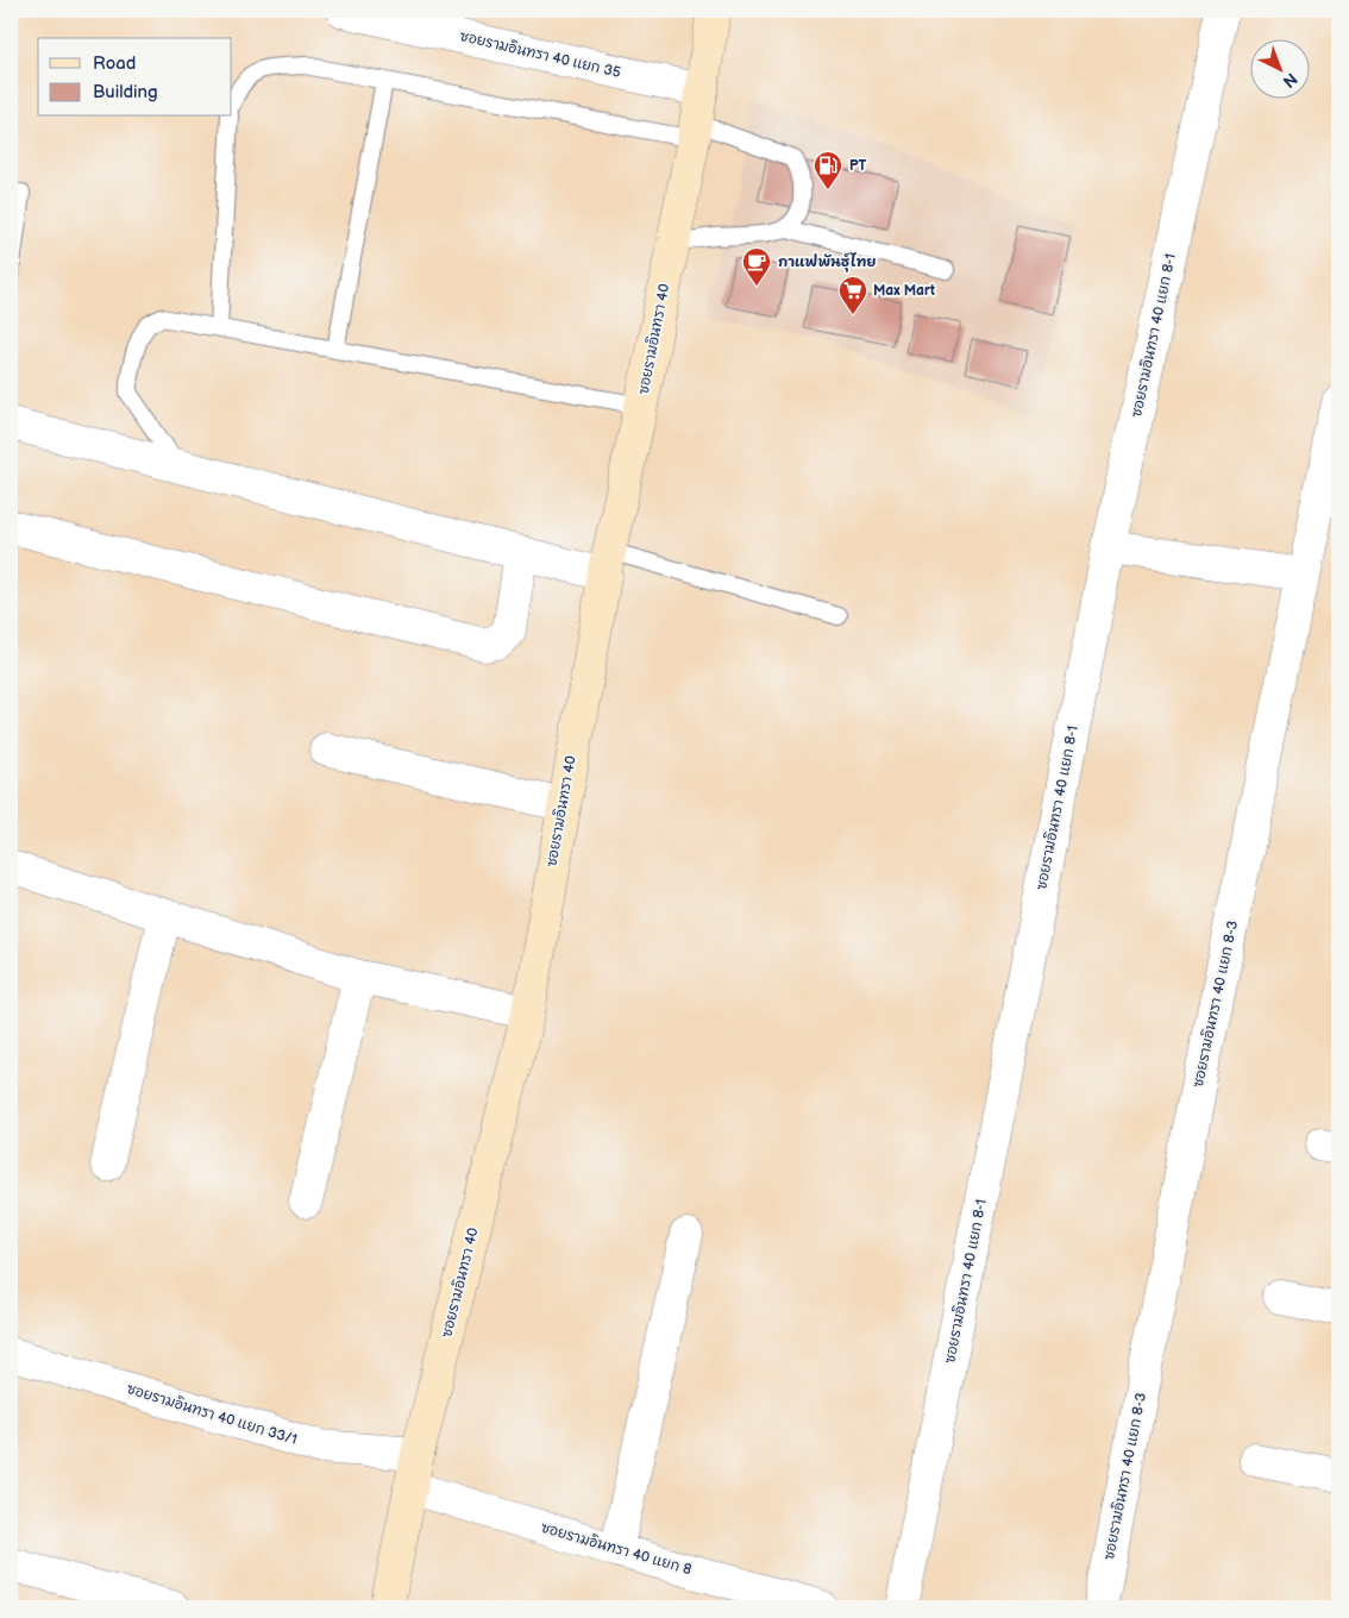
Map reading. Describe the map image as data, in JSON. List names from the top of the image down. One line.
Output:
{"streets":{"street":["ซอยรามอินทรา 40 แยก 35","ซอยรามอินทรา 40 แยก 8-1","ซอยรามอินทรา 40","ซอยรามอินทรา 40 แยก 8-3","ซอยรามอินทรา 40 แยก 33/1","ซอยรามอินทรา 40 แยก 8"]},"crossings":[["ซอยรามอินทรา 40 แยก 35","ซอยรามอินทรา 40"],["ซอยรามอินทรา 40","ซอยรามอินทรา 40 แยก 33/1"],["ซอยรามอินทรา 40","ซอยรามอินทรา 40 แยก 8"]],"places":{"fuel station":["PT"],"cafe":["กาแฟพันธุ์ไทย"],"supermarket":["Max Mart"]},"legend":["Road","Building"],"north":"bottom right"}
